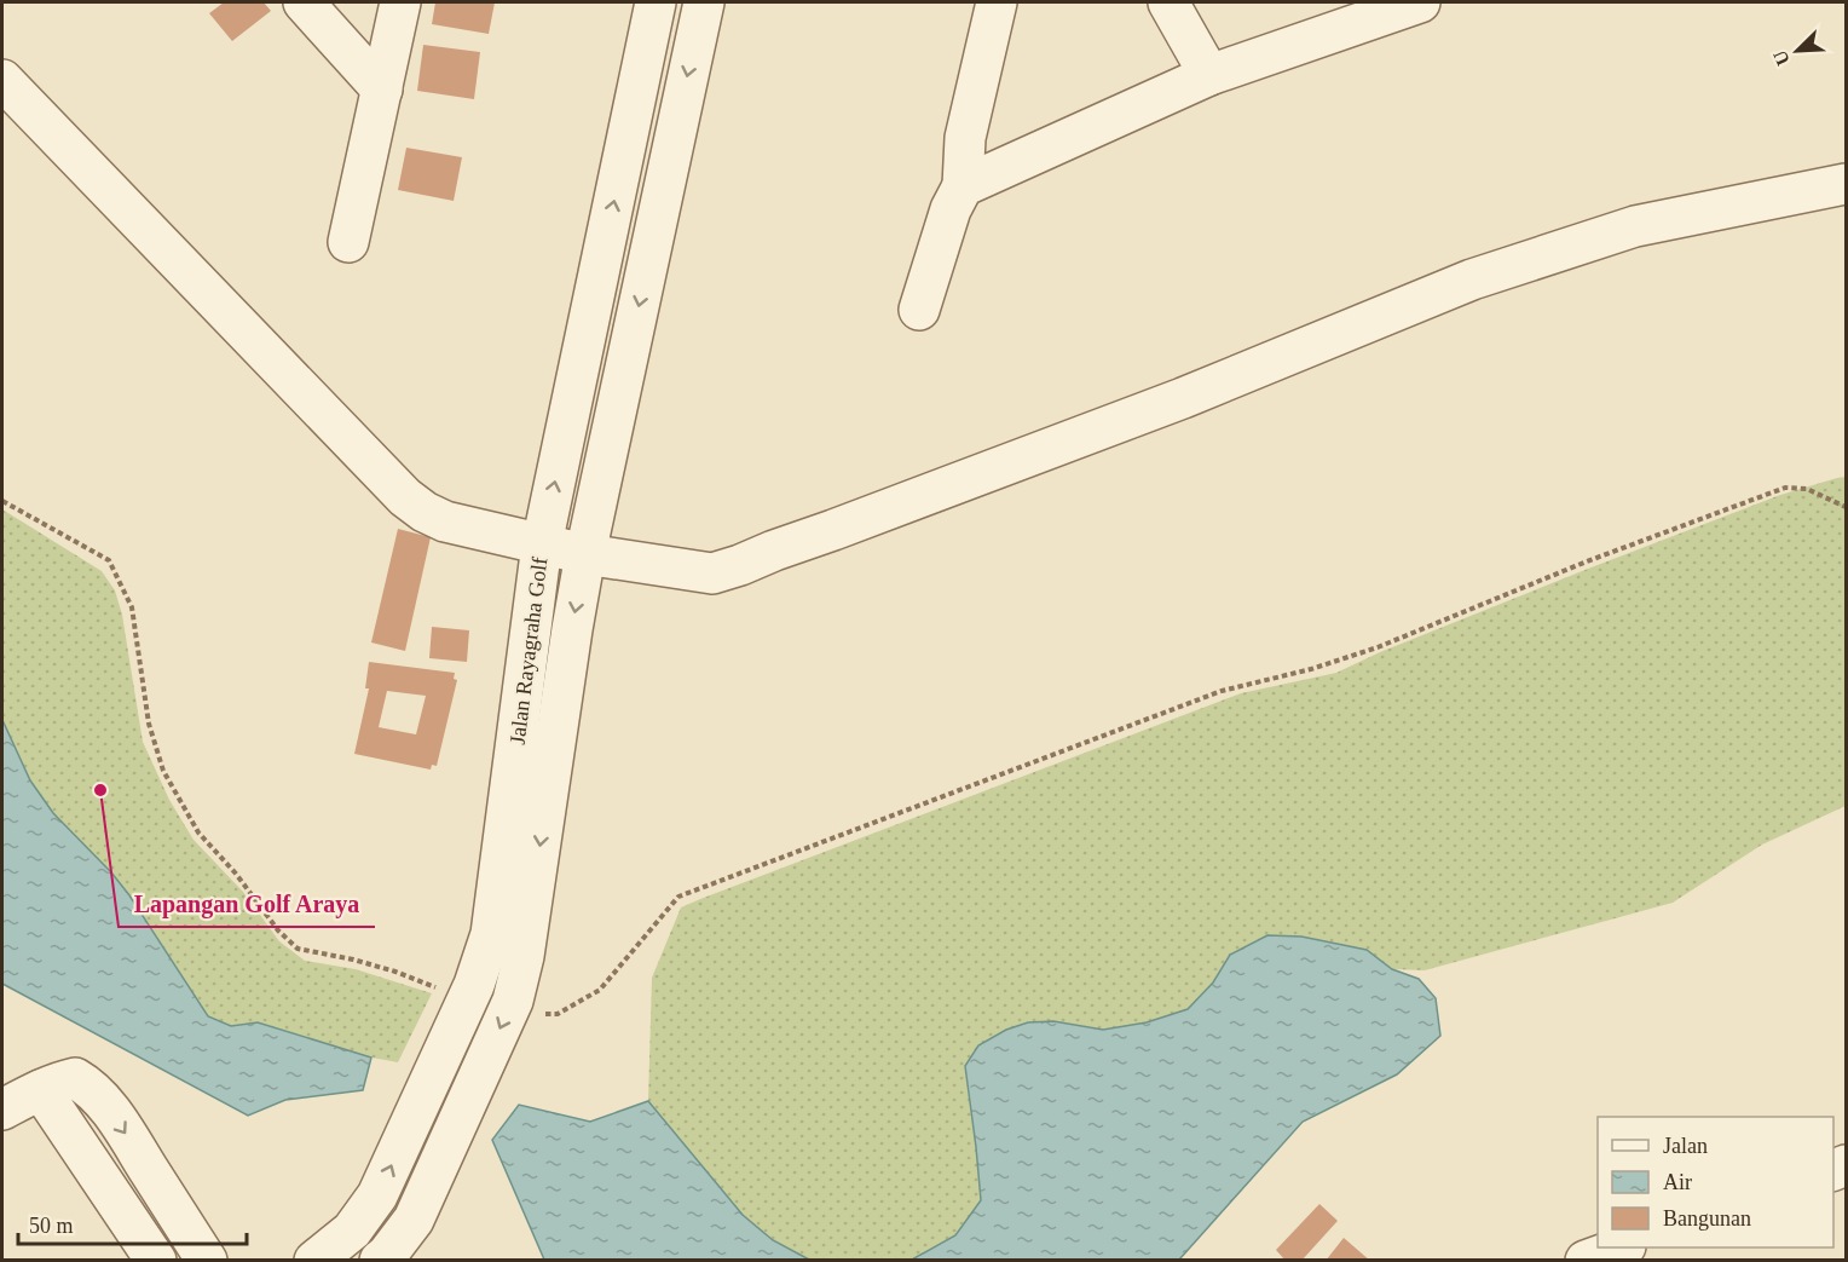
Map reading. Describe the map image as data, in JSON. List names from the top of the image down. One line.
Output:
{"streets":{"street":["Jalan Rayagraha Golf"]},"places":["Lapangan Golf Araya"],"legend":["Jalan","Air","Bangunan"],"scale_bar":"50 m","north":"bottom left"}
